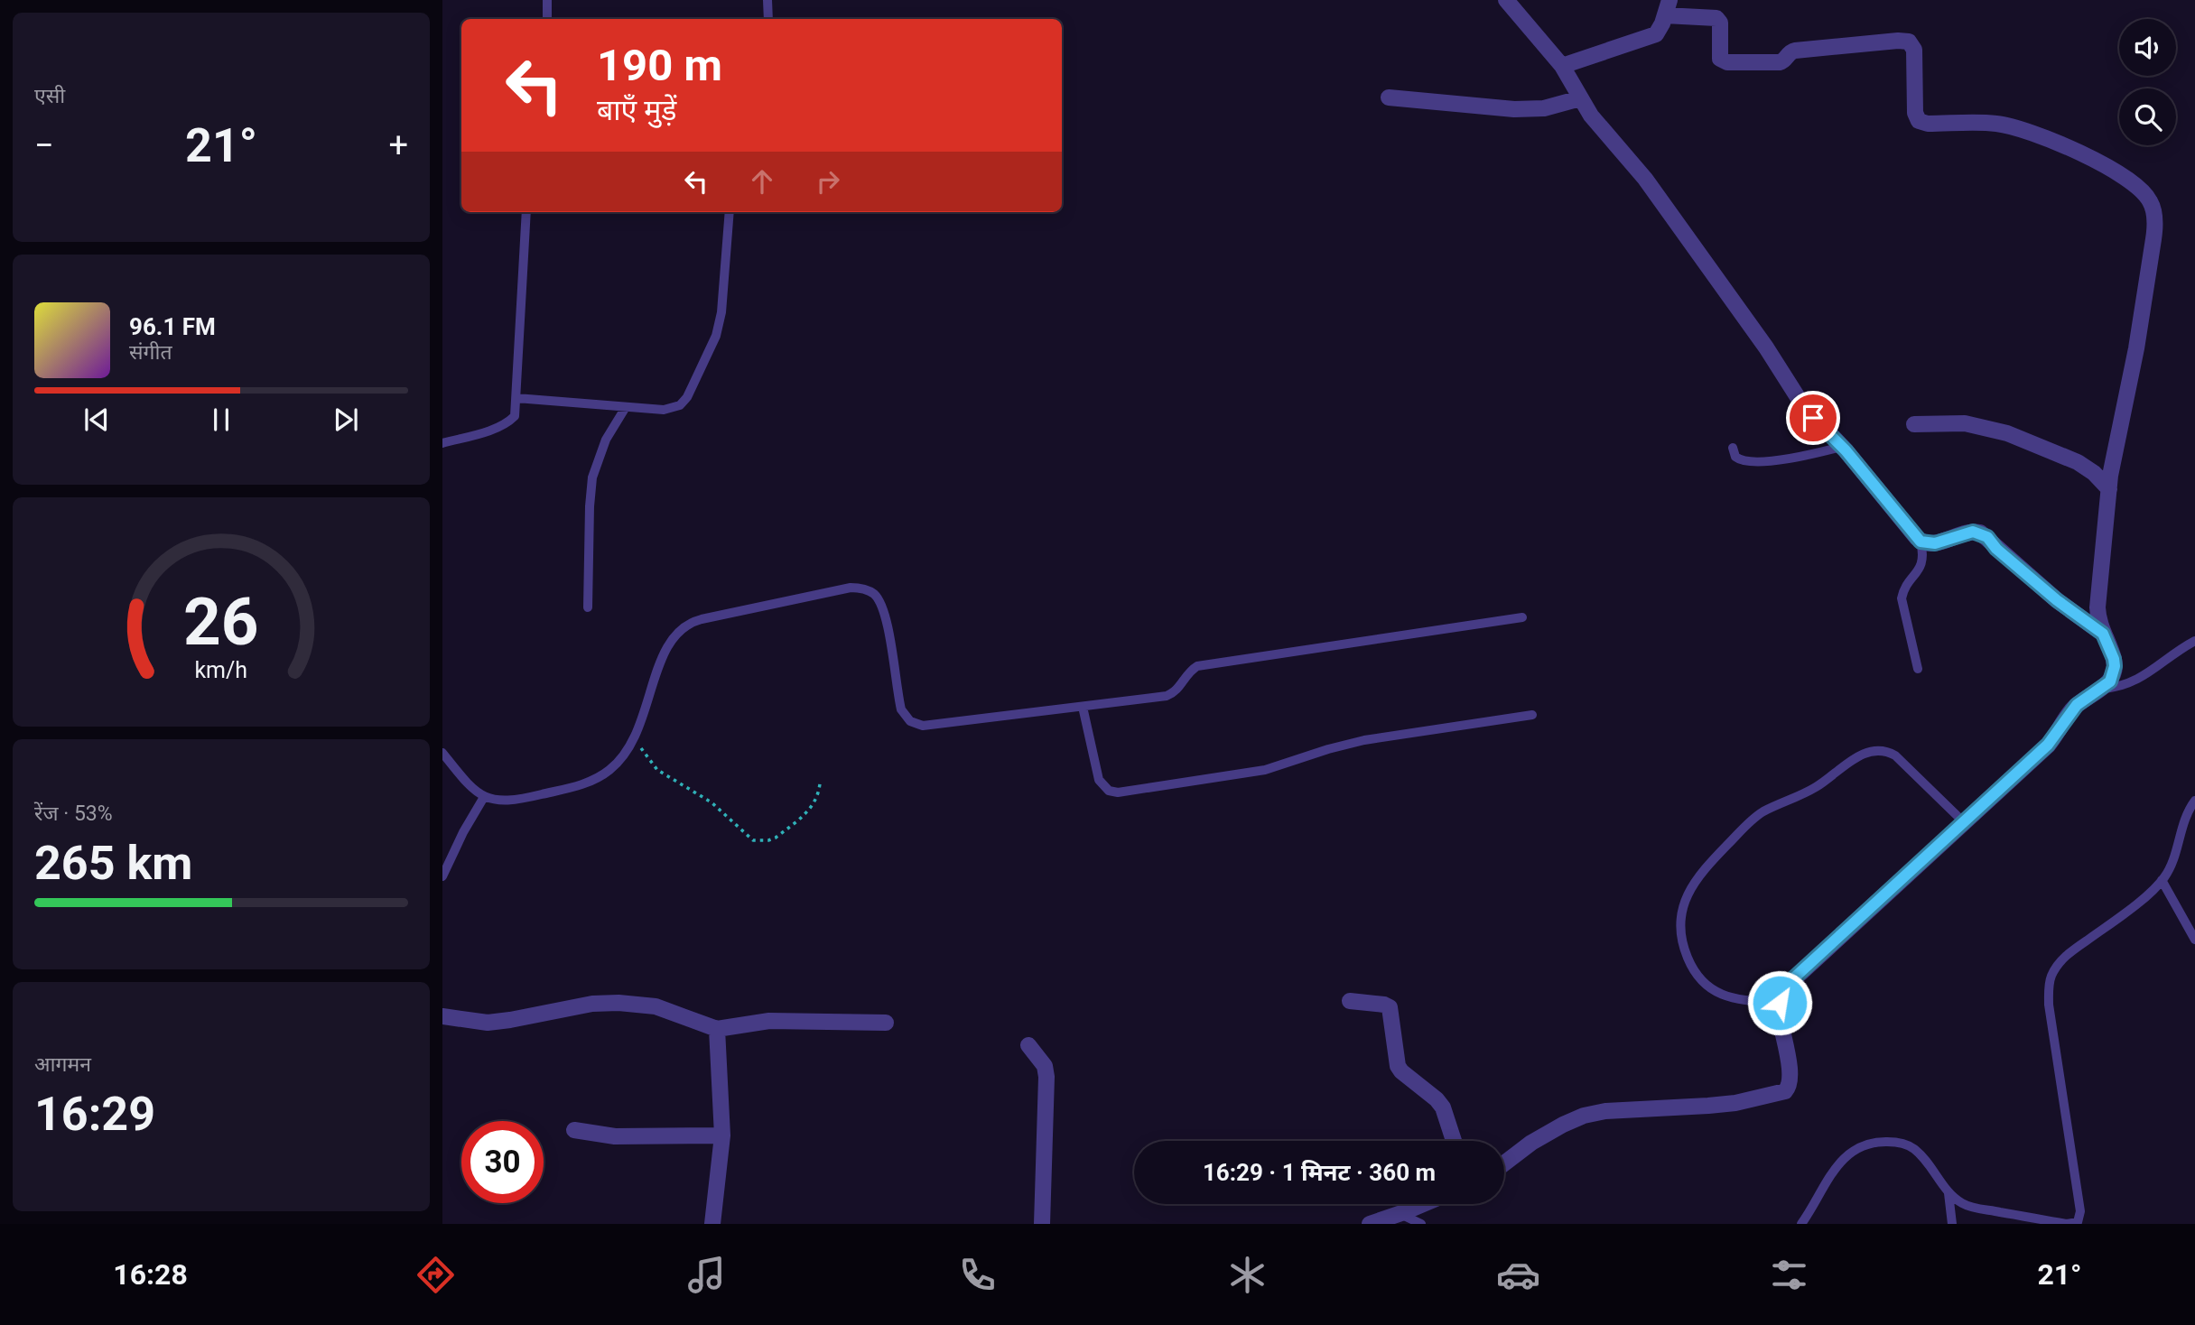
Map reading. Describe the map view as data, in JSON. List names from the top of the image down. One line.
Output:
{"page":{"tile":["एसी",["रेंज · 53%","265 km"],["आगमन","16:29"]],"turn":["190 m","बाएँ मुड़ें"],"heat":["−","21°","+"],"song":["96.1 FM","संगीत"],"limit":"30","trip":"16:29 · 1 मिनट · 360 m","tabs":["16:28","21°"],"gauge":["26","km/h"]}}
